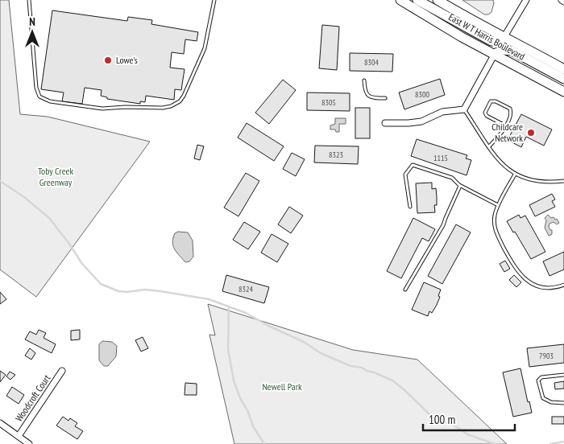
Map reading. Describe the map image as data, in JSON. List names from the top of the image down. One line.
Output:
{"streets":{"main road":["East W T Harris Boulevard"],"street":["Woodcroft Court"]},"parks":["Toby Creek Greenway","Newell Park"],"places":["Lowe's","Childcare Network"],"house_numbers":["8304","8300","8305","8323","1115","8324","7903"],"scale_bar":"100 m","north":"top"}
